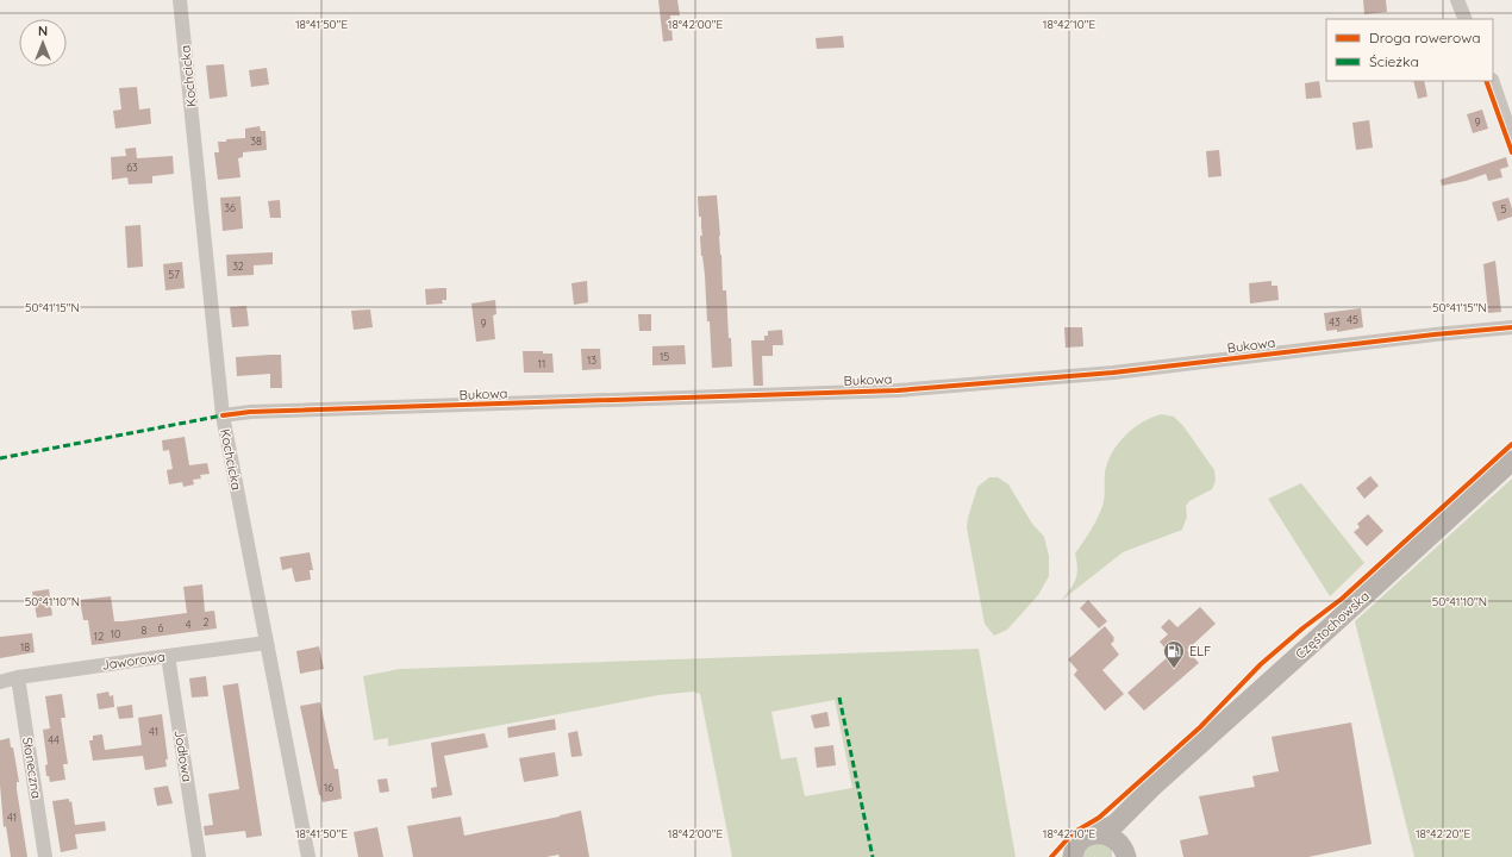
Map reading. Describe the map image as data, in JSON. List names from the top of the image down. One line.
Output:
{"streets":{"main road":["Częstochowska"],"street":["Kochcicka","Bukowa","Jaworowa","Jodłowa","Słoneczna"]},"crossings":[["Kochcicka","Bukowa"],["Kochcicka","Jaworowa"],["Jaworowa","Jodłowa"],["Jaworowa","Słoneczna"]],"places":{"fuel station":["ELF"]},"house_numbers":["9","38","63","36","5","32","57","45","43","9","15","13","11","2","4","6","8","10","12","18","41","44","16","41"],"legend":["Droga rowerowa","Ścieżka"],"north":"top","coordinates":["18°41'50\"E","18°42'00\"E","18°42'10\"E","50°41'15\"N","50°41'10\"N","18°42'20\"E"]}
